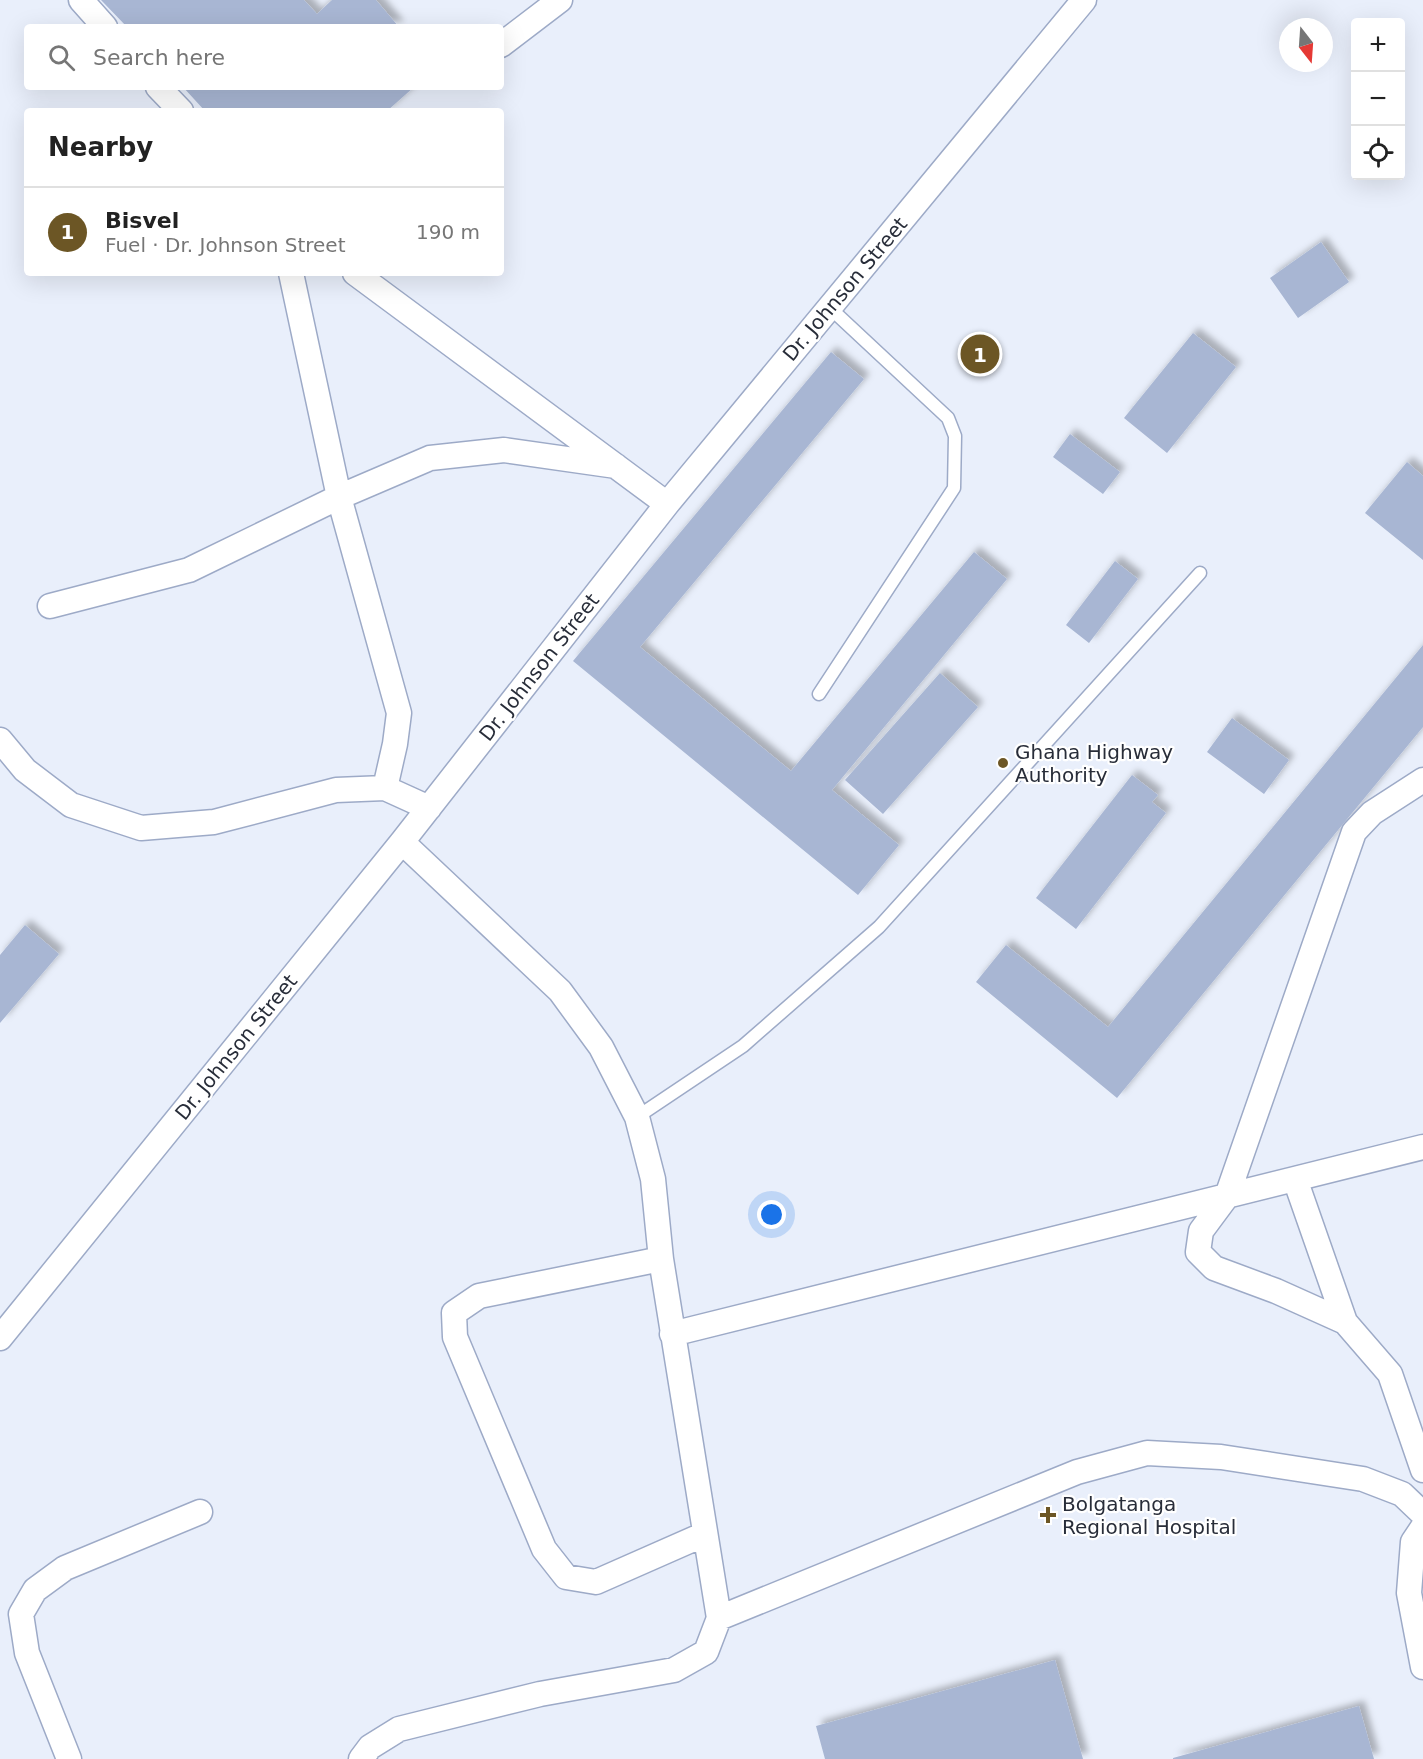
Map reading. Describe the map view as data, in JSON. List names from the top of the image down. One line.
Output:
{"streets":{"street":["Dr. Johnson Street"]},"places":{"other":["Ghana Highway Authority"],"health":["Bolgatanga Regional Hospital"]},"north":"bottom","page":{"map_buttons":["+","−"],"search":"Search here","heading":"Nearby","list":[{"mark":"1","name":"Bisvel","note":"Fuel · Dr. Johnson Street","value":"190 m"}],"pins":"1"}}
